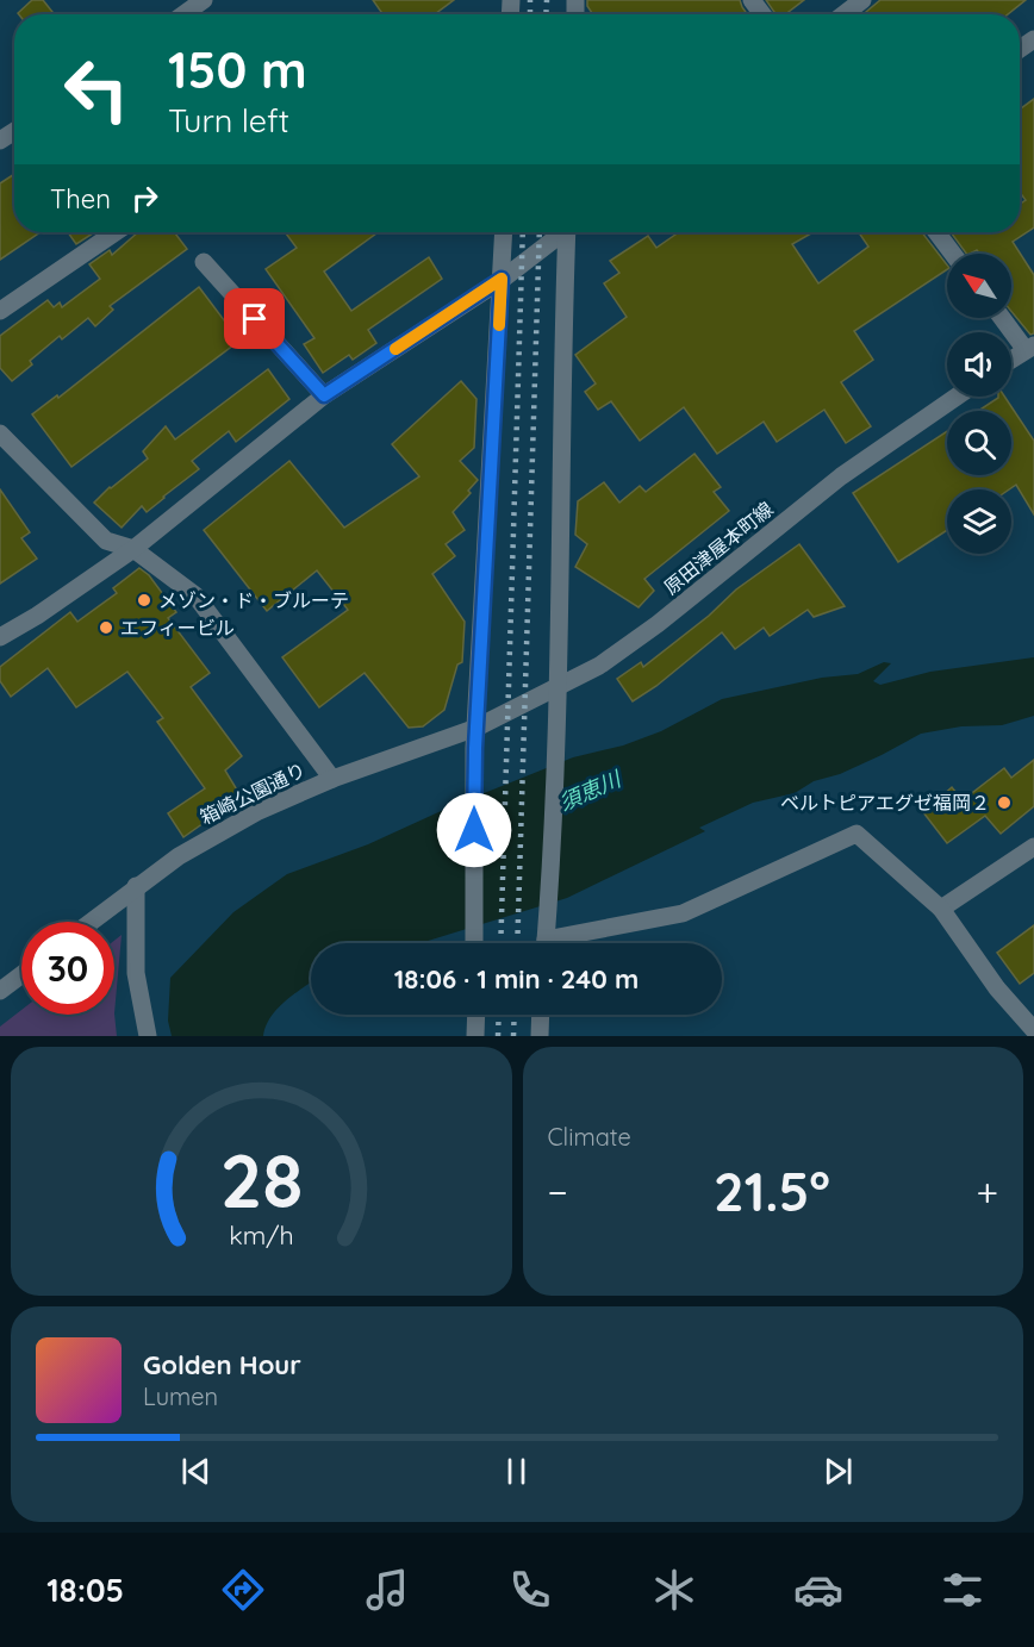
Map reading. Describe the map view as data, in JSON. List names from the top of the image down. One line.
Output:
{"streets":{"street":["原田津屋本町線","箱崎公園通り"]},"crossings":[["原田津屋本町線","箱崎公園通り"]],"water":["須恵川"],"places":["メゾン・ド・ブルーテ","エフィービル","ベルトピアエグゼ福岡２"],"north":"top left","page":{"turn":["150 m","Turn left"],"then":"Then","limit":"30","trip":"18:06 · 1 min · 240 m","tile":"Climate","heat":["−","21.5°","+"],"song":["Golden Hour","Lumen"],"tabs":"18:05","gauge":["28","km/h"]}}
